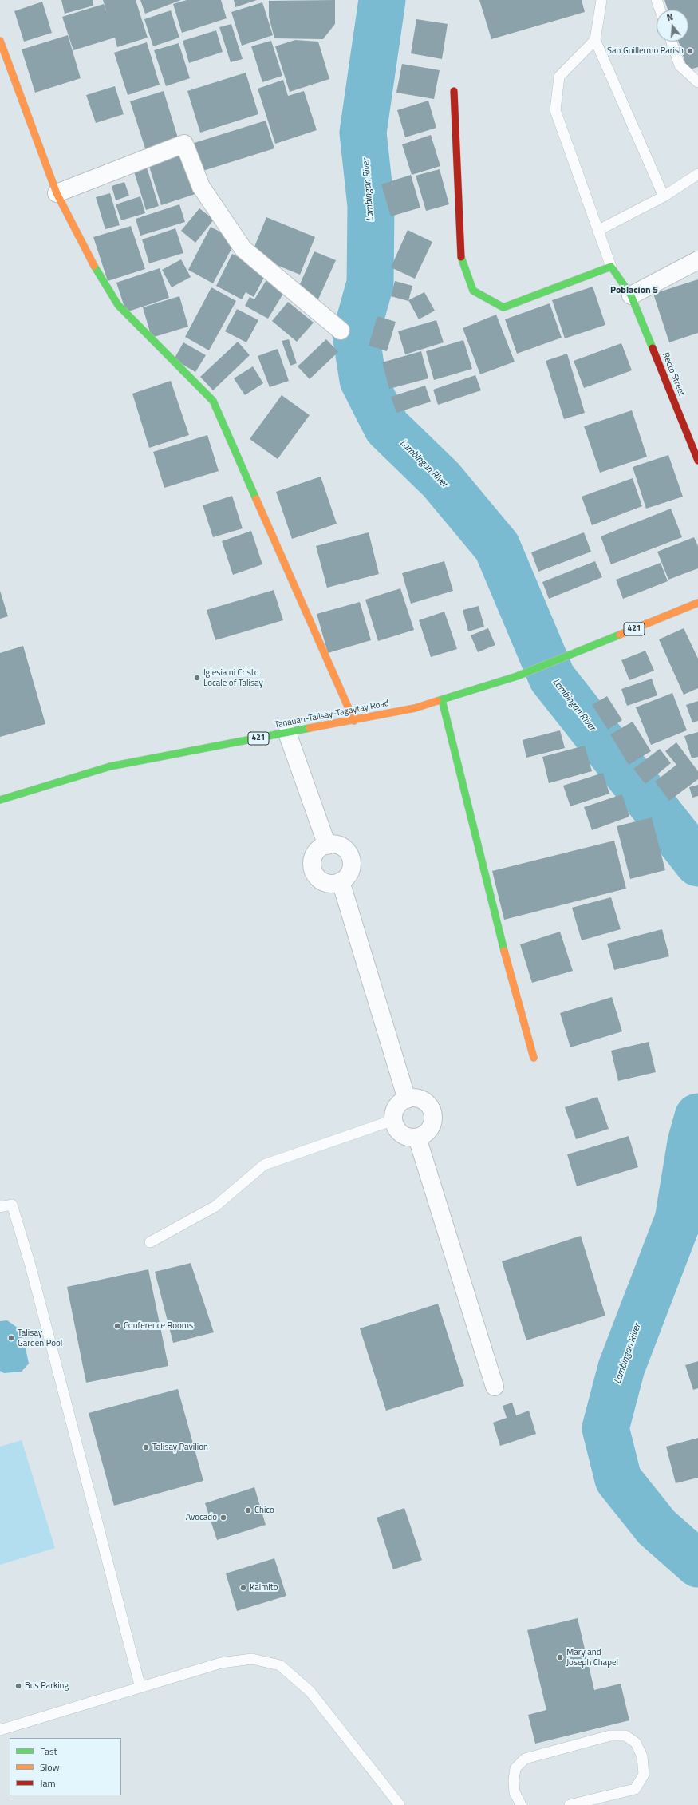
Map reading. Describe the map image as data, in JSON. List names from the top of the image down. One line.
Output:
{"streets":{"street":["Recto Street","421","Tanauan-Talisay-Tagaytay Road"]},"districts":["Poblacion 5"],"water":["Lambingan River"],"places":["San Guillermo Parish","Iglesia ni Cristo Locale of Talisay","Conference Rooms","Talisay Garden Pool","Talisay Pavilion","Chico","Avocado","Kaimito","Mary and Joseph Chapel","Bus Parking"],"legend":["Fast","Slow","Jam"],"north":"top"}
